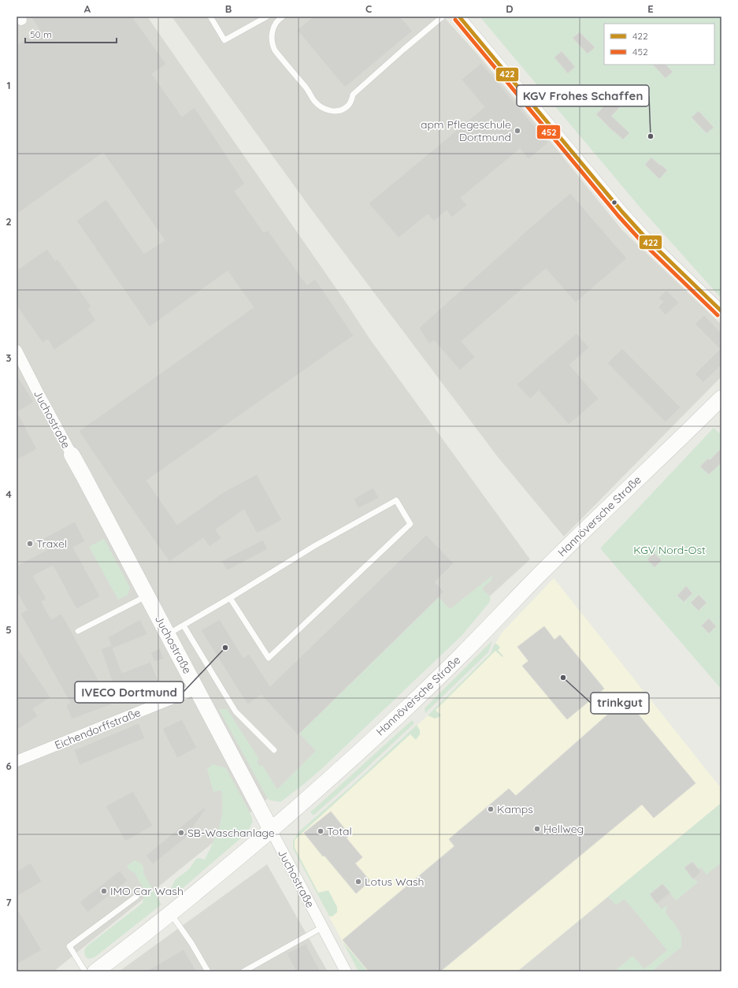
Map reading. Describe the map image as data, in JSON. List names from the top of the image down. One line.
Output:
{"streets":{"main road":["Juchostraße","Hannöversche Straße"],"street":["Eichendorffstraße"]},"crossings":[["Juchostraße","Hannöversche Straße"],["Juchostraße","Eichendorffstraße"]],"parks":["KGV Nord-Ost"],"places":["apm Pflegeschule Dortmund","KGV Frohes Schaffen","Traxel","IVECO Dortmund","trinkgut","Kamps","Hellweg","Total","SB-Waschanlage","Lotus Wash","IMO Car Wash"],"lines":["transit line 422","transit line 452"],"legend":["422","452"],"scale_bar":"50 m","grid":{"columns":["A","B","C","D","E"],"rows":["1","2","3","4","5","6","7"]}}
